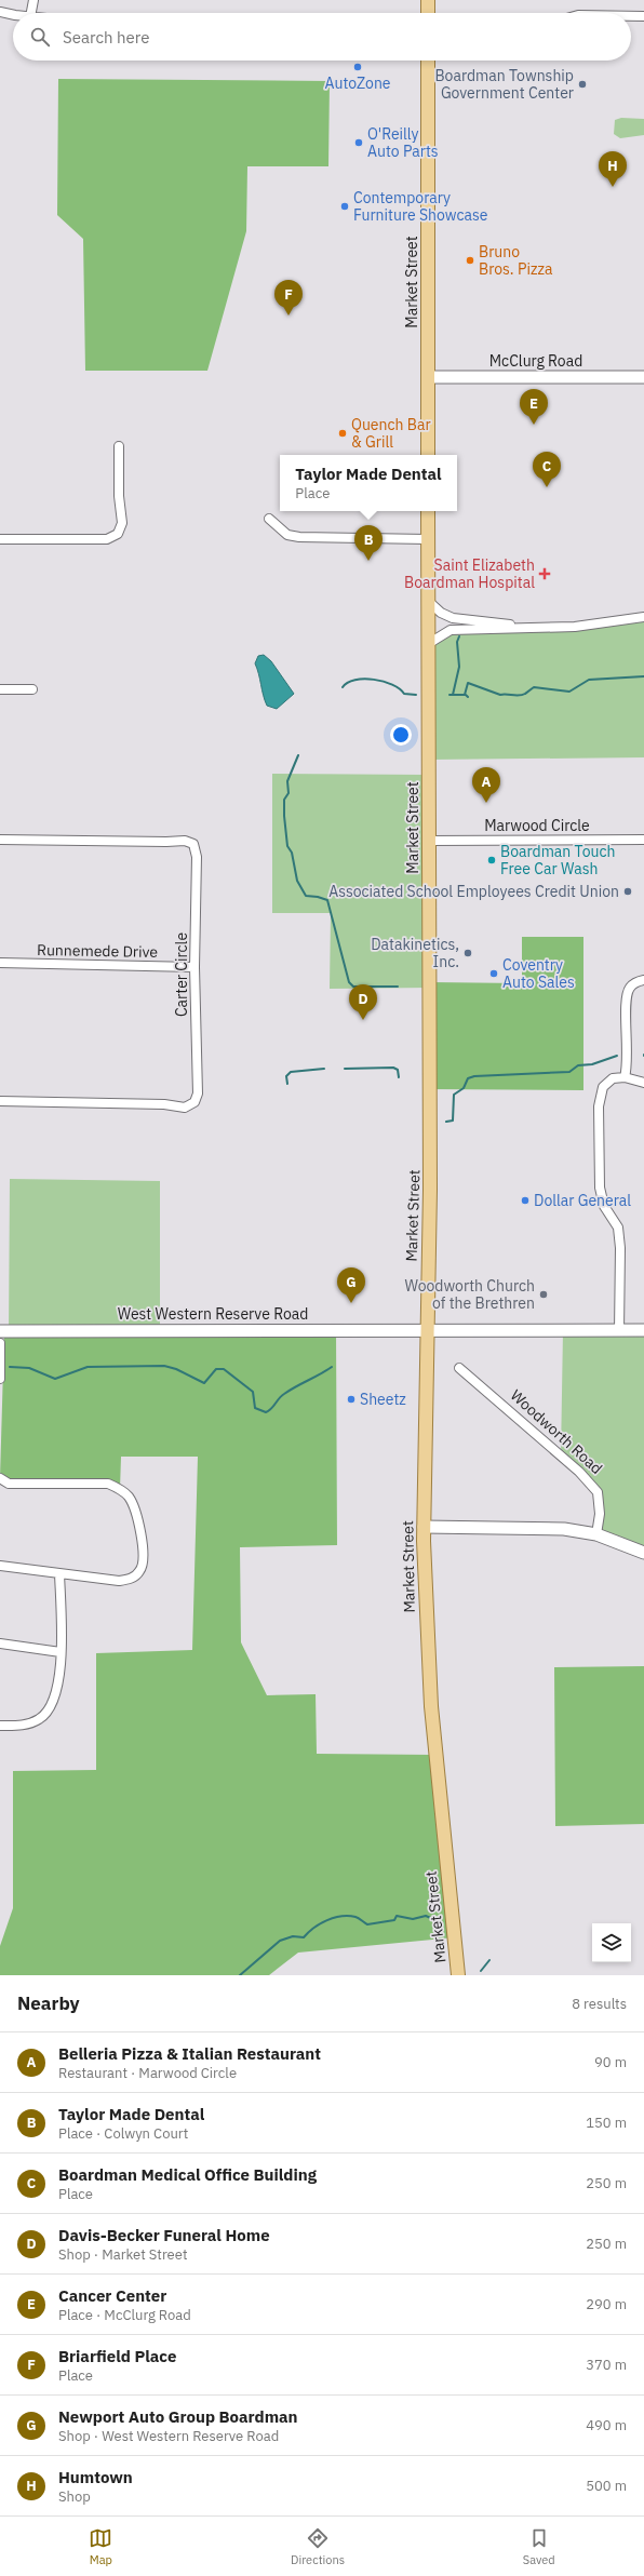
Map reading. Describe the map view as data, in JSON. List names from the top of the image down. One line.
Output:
{"streets":{"main road":["Market Street","McClurg Road","West Western Reserve Road"],"street":["Marwood Circle","Runnemede Drive","Carter Circle","Woodworth Road"]},"crossings":[["Market Street","McClurg Road"],["Market Street","Marwood Circle"],["Market Street","West Western Reserve Road"],["Runnemede Drive","Carter Circle"]],"places":{"other":["AutoZone","Boardman Township Government Center","O'Reilly Auto Parts","Contemporary Furniture Showcase","Bruno Bros. Pizza","Quench Bar & Grill","Boardman Touch Free Car Wash","Associated School Employees Credit Union","Datakinetics, Inc.","Coventry Auto Sales","Dollar General","Woodworth Church of the Brethren","Sheetz"],"health":["Saint Elizabeth Boardman Hospital"]},"page":{"search":"Search here","pins":["H","F","E","C","B","A","D","G"],"popup":["Taylor Made Dental","Place"],"heading":["Nearby","8 results"],"list":[{"mark":"A","name":"Belleria Pizza & Italian Restaurant","note":"Restaurant · Marwood Circle","value":"90 m"},{"mark":"B","name":"Taylor Made Dental","note":"Place · Colwyn Court","value":"150 m"},{"mark":"C","name":"Boardman Medical Office Building","note":"Place","value":"250 m"},{"mark":"D","name":"Davis-Becker Funeral Home","note":"Shop · Market Street","value":"250 m"},{"mark":"E","name":"Cancer Center","note":"Place · McClurg Road","value":"290 m"},{"mark":"F","name":"Briarfield Place","note":"Place","value":"370 m"},{"mark":"G","name":"Newport Auto Group Boardman","note":"Shop · West Western Reserve Road","value":"490 m"},{"mark":"H","name":"Humtown","note":"Shop","value":"500 m"}],"nav":["Map","Directions","Saved"]}}
